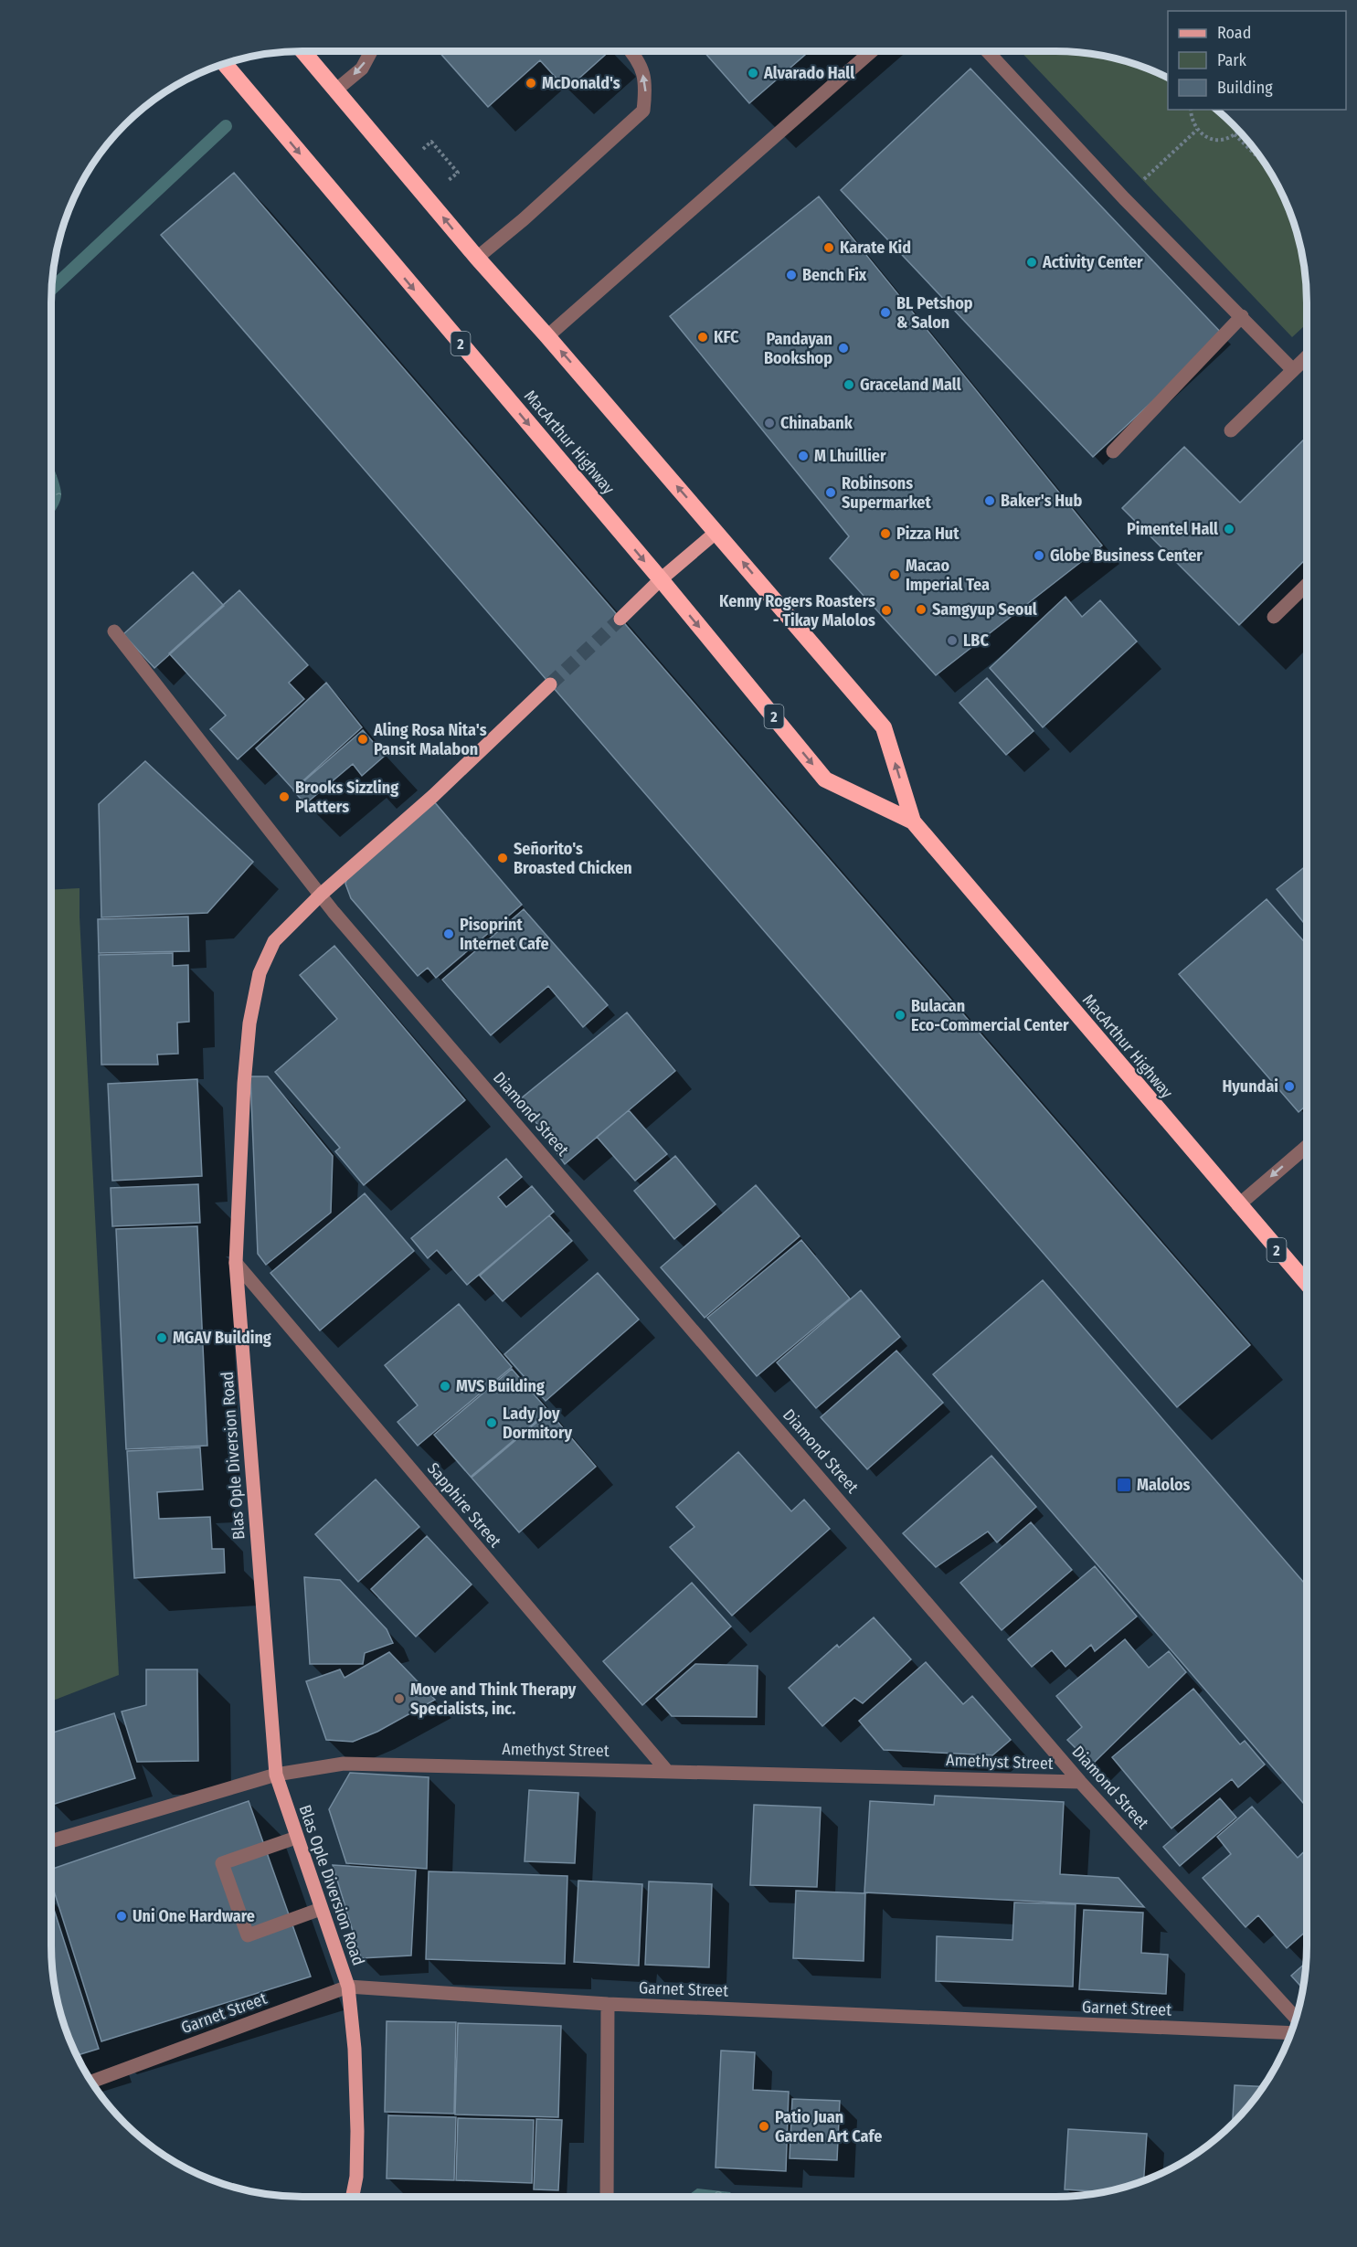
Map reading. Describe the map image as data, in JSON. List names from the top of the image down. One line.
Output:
{"streets":{"highway":["2","MacArthur Highway"],"main road":["Blas Ople Diversion Road"],"street":["Diamond Street","Sapphire Street","Amethyst Street","Garnet Street"]},"crossings":[["Diamond Street","Blas Ople Diversion Road"],["Diamond Street","Amethyst Street"],["Blas Ople Diversion Road","Sapphire Street"],["Blas Ople Diversion Road","Amethyst Street"],["Blas Ople Diversion Road","Garnet Street"],["Sapphire Street","Amethyst Street"]],"places":{"other":["Alvarado Hall","McDonald's","Karate Kid","Activity Center","Bench Fix","BL Petshop & Salon","KFC","Pandayan Bookshop","Graceland Mall","Chinabank","M Lhuillier","Robinsons Supermarket","Baker's Hub","Pimentel Hall","Pizza Hut","Globe Business Center","Macao Imperial Tea","Samgyup Seoul","Kenny Rogers Roasters - Tikay Malolos","LBC","Aling Rosa Nita's Pansit Malabon","Brooks Sizzling Platters","Señorito's Broasted Chicken","Pisoprint Internet Cafe","Bulacan Eco-Commercial Center","Hyundai","MGAV Building","MVS Building","Lady Joy Dormitory","Move and Think Therapy Specialists, inc.","Uni One Hardware","Patio Juan Garden Art Cafe"],"transit":["Malolos"]},"legend":["Road","Park","Building"]}
